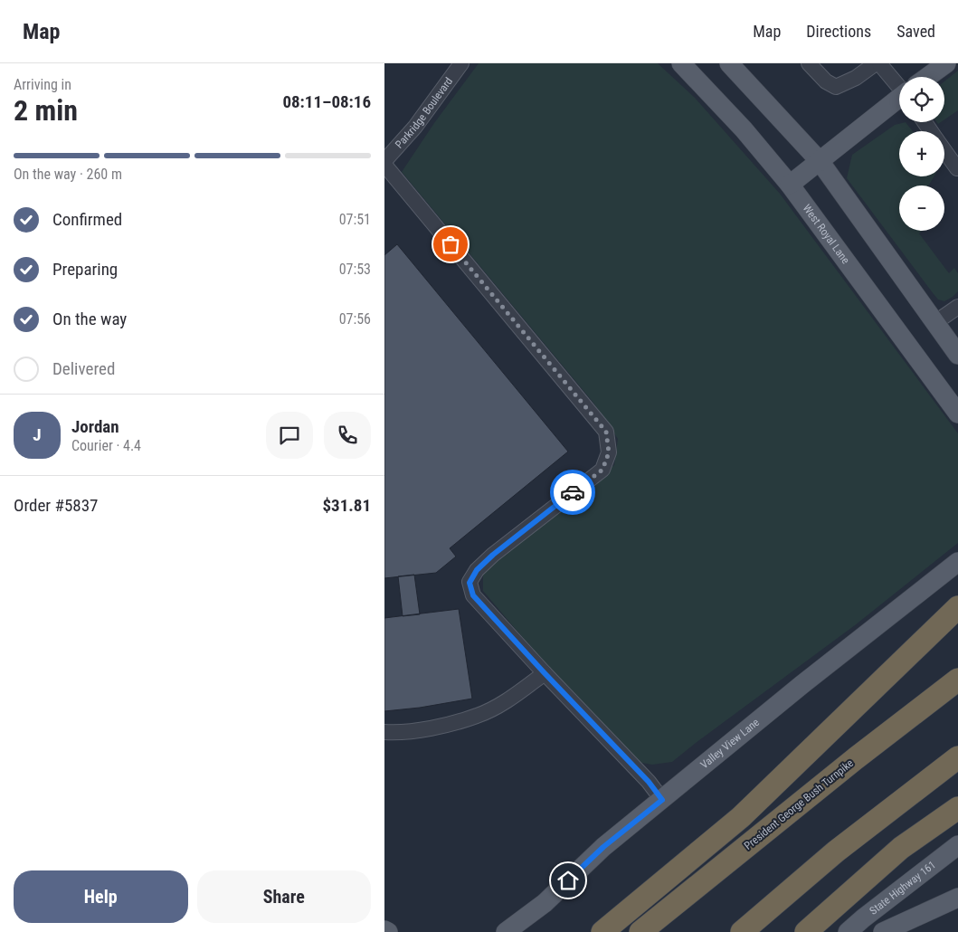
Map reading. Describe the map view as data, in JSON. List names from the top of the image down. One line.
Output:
{"streets":{"highway":["President George Bush Turnpike"],"main road":["West Royal Lane","Valley View Lane","State Highway 161"],"street":["Parkridge Boulevard"]},"page":{"header":"Map","nav":["Map","Directions","Saved"],"heading":["2 min","Arriving in","08:11–08:16"],"panel":["Jordan","Courier · 4.4","Order #5837","$31.81"],"map_buttons":["+","−"],"bar":"On the way · 260 m","list":[["Confirmed","07:51"],["Preparing","07:53"],["On the way","07:56"],"Delivered"],"round":"J","buttons":["Help","Share"]}}
